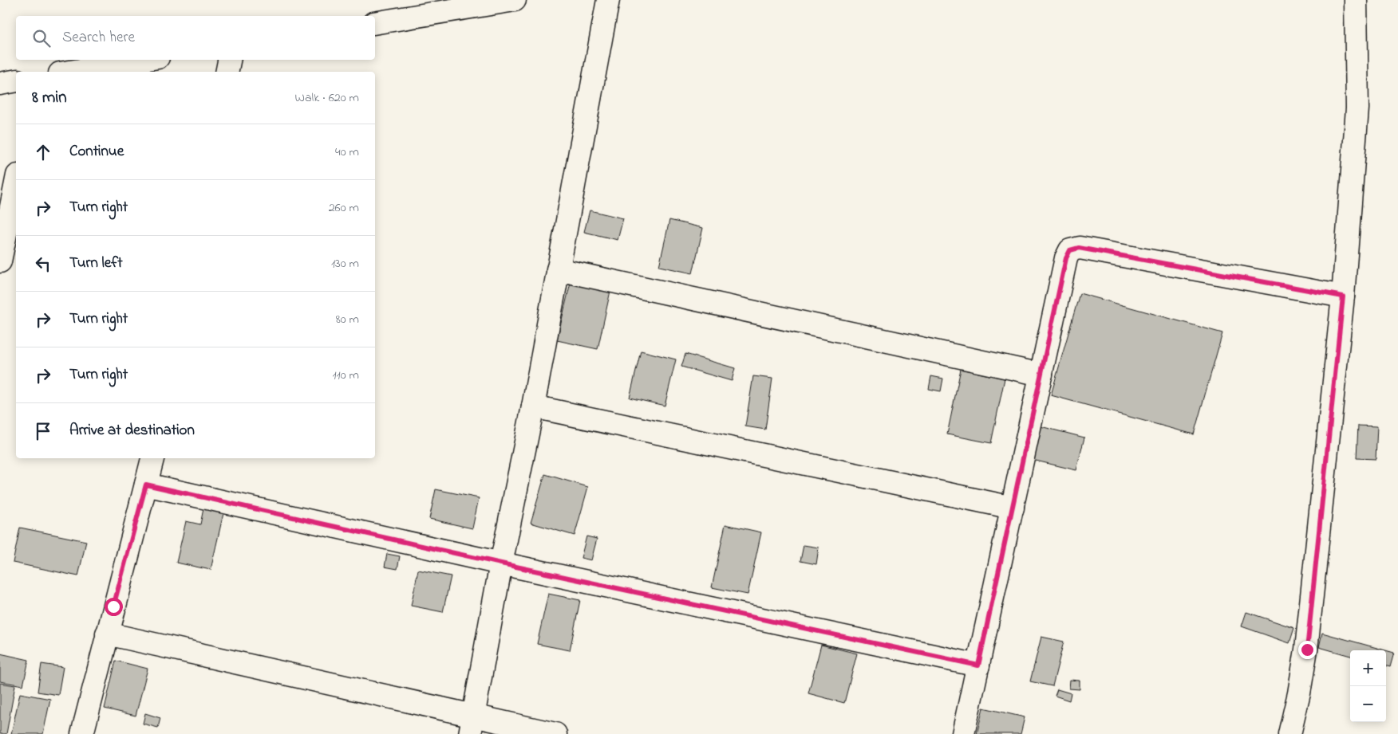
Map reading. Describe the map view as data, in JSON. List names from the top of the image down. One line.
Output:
{"page":{"search":"Search here","heading":["8 min","Walk · 620 m"],"list":[["Continue","40 m"],["Turn right","260 m"],["Turn left","130 m"],["Turn right","80 m"],["Turn right","110 m"],"Arrive at destination"],"map_buttons":["+","−"]}}
